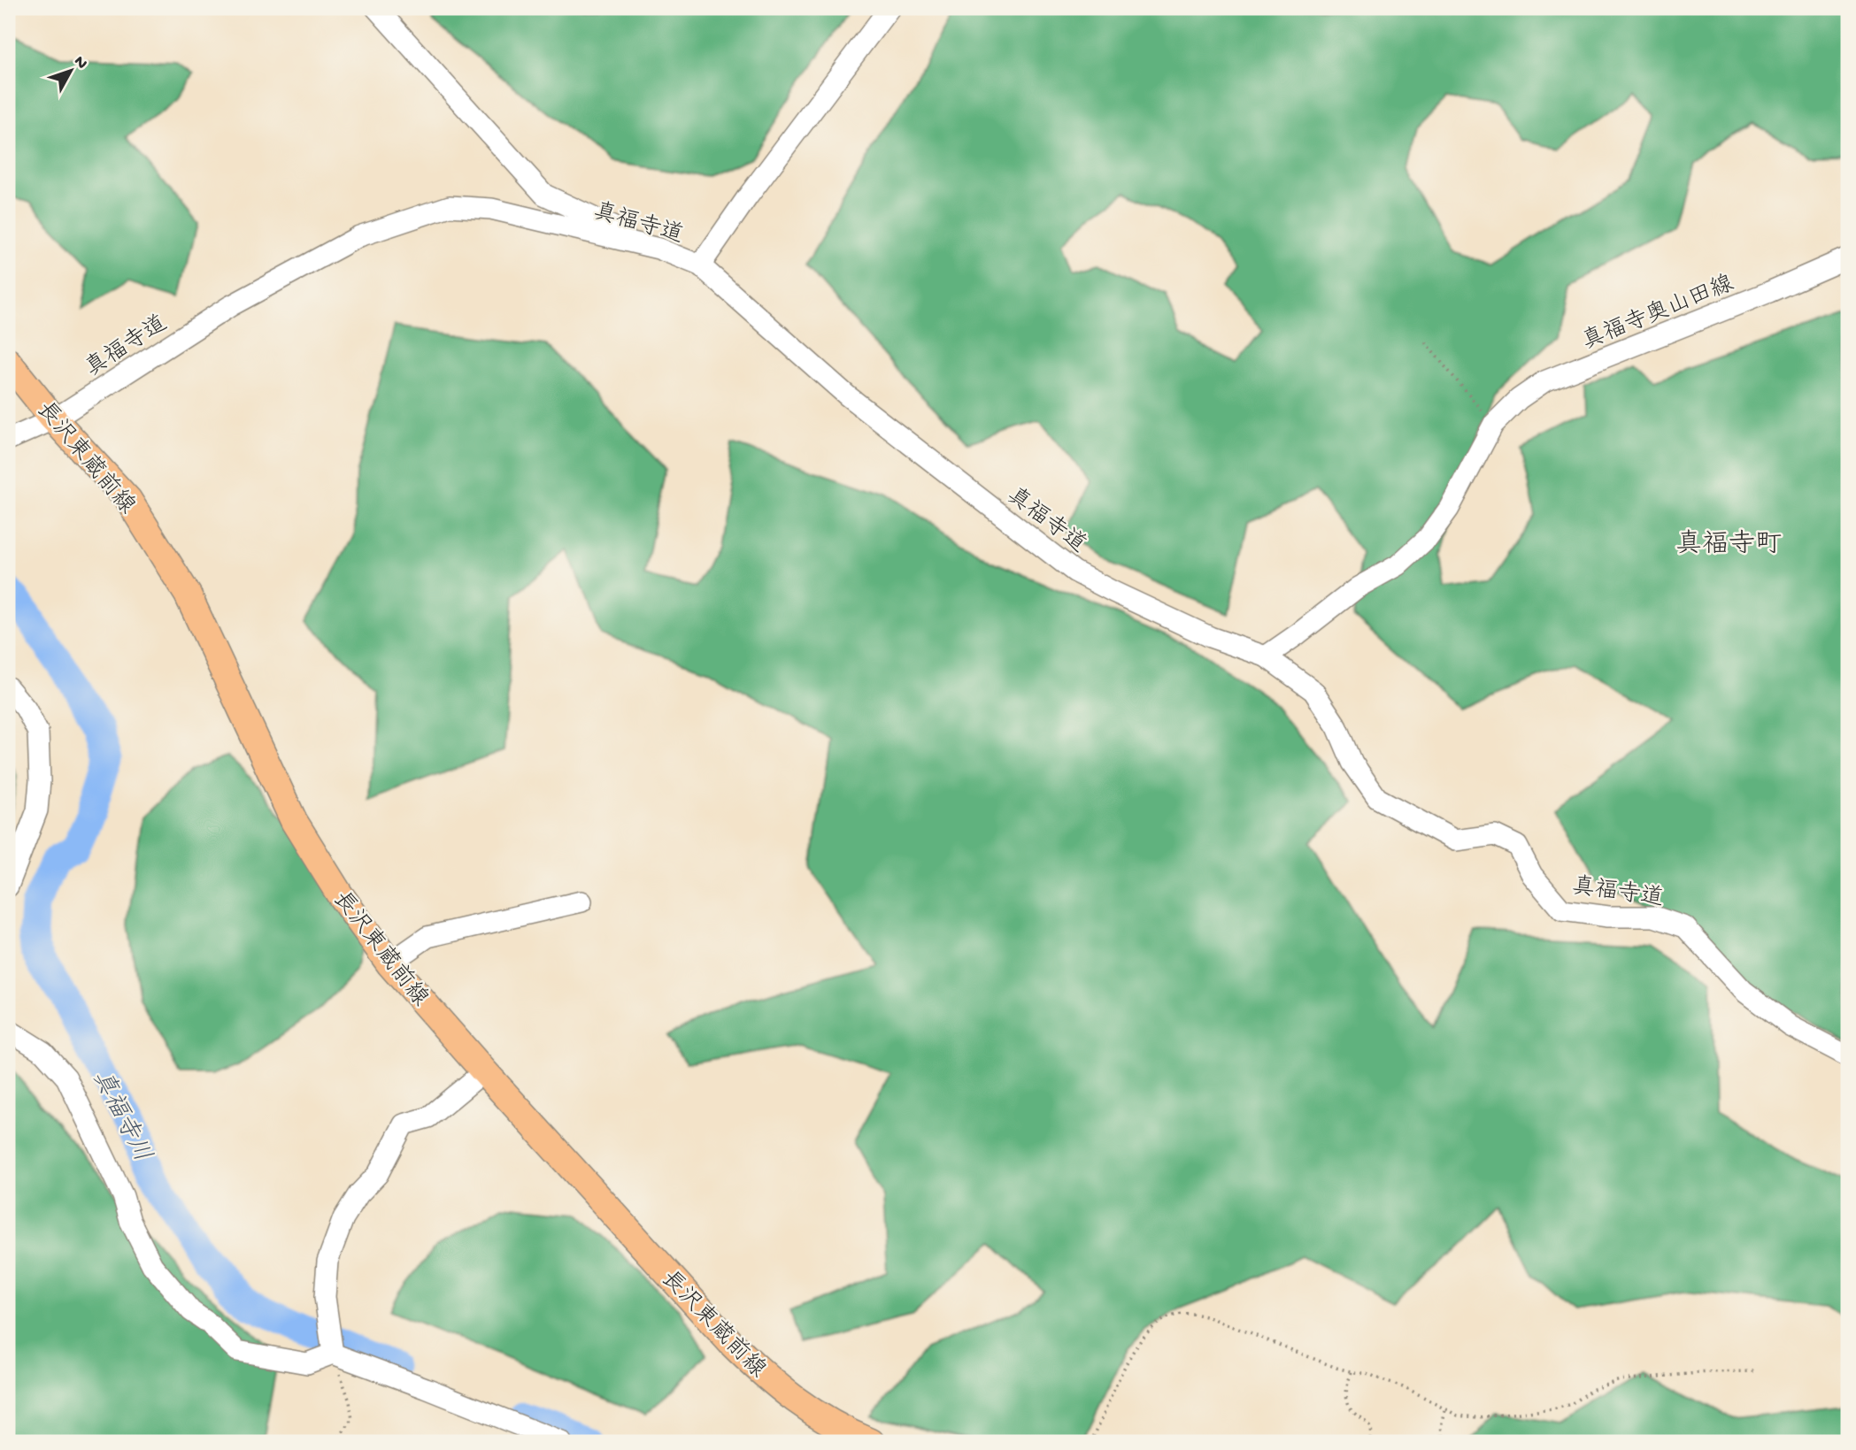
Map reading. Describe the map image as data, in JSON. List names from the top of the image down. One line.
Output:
{"streets":{"main road":["長沢東蔵前線"],"street":["真福寺道","真福寺奥山田線"]},"crossings":[["真福寺道","長沢東蔵前線"]],"districts":["真福寺町"],"water":["真福寺川"],"north":"top right"}
